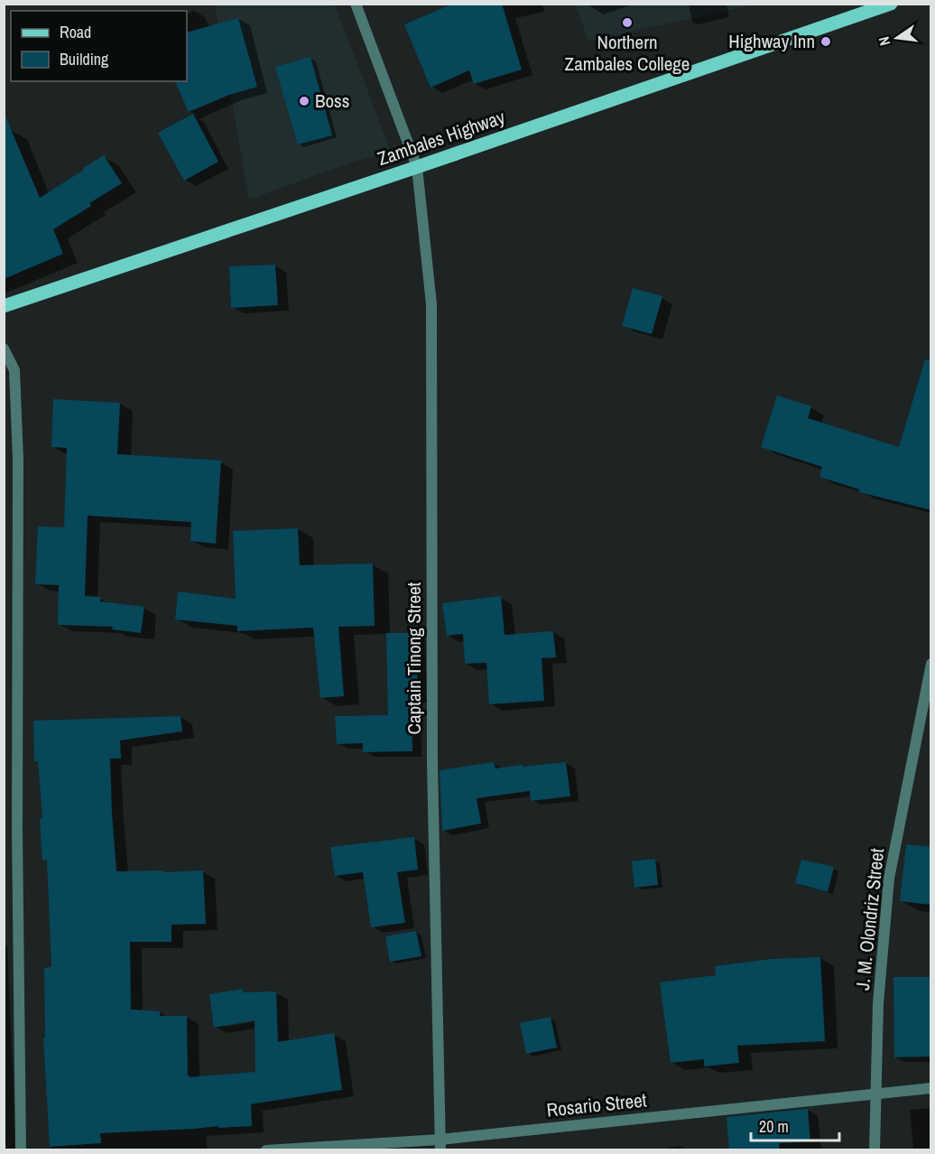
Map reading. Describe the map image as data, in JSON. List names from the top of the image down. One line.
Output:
{"streets":{"main road":["Zambales Highway"],"street":["Captain Tinong Street","J. M. Olondriz Street","Rosario Street"]},"crossings":[["Zambales Highway","Captain Tinong Street"],["Captain Tinong Street","Rosario Street"],["J. M. Olondriz Street","Rosario Street"]],"places":["Northern Zambales College","Highway Inn","Boss"],"legend":["Road","Building"],"scale_bar":"20 m","north":"left"}
